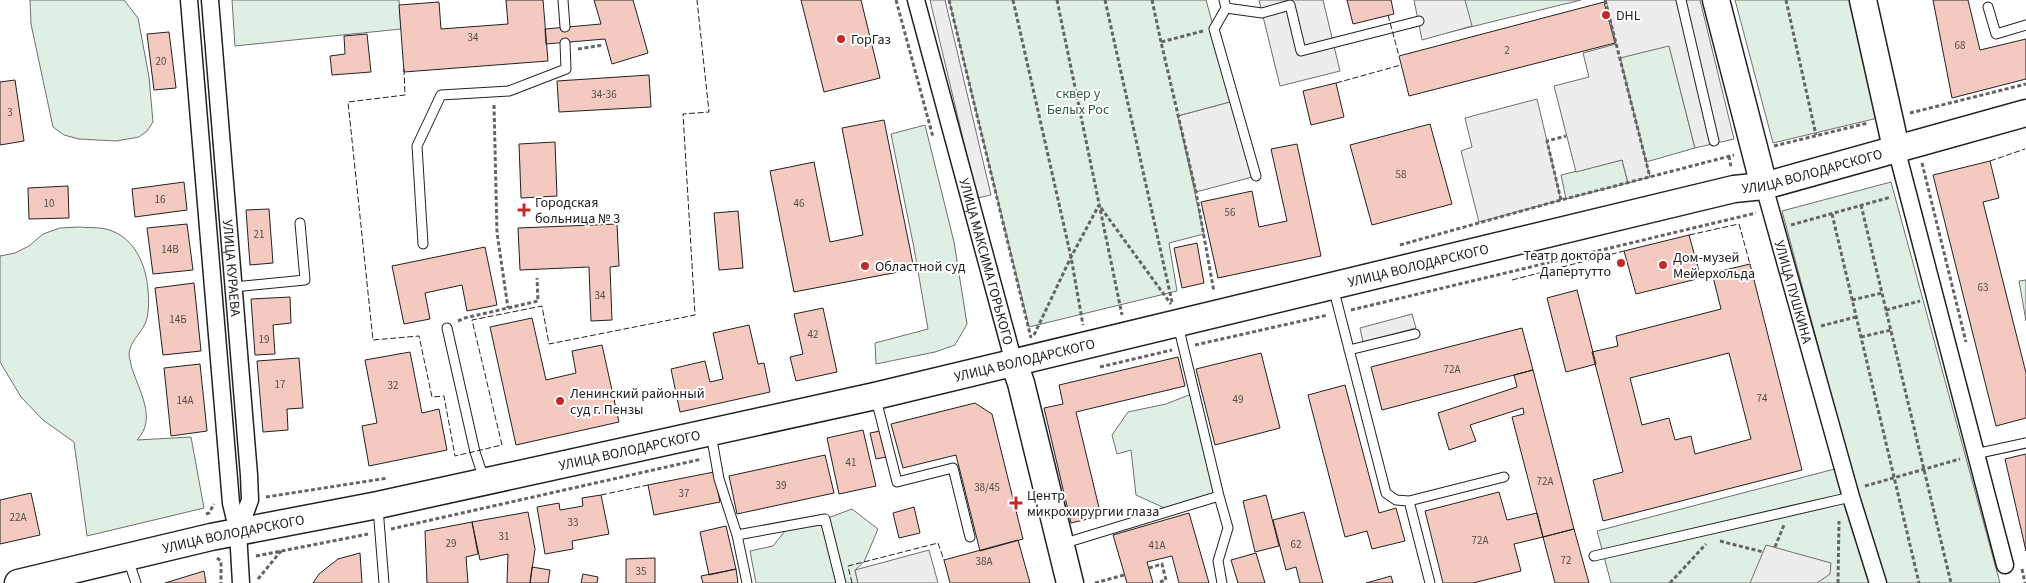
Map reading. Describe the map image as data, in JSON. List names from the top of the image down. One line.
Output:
{"streets":{"main road":["УЛИЦА ВОЛОДАРСКОГО","УЛИЦА МАКСИМА ГОРЬКОГО","УЛИЦА ПУШКИНА"],"street":["УЛИЦА КУРАЕВА"]},"crossings":[["УЛИЦА ВОЛОДАРСКОГО","УЛИЦА МАКСИМА ГОРЬКОГО"],["УЛИЦА ВОЛОДАРСКОГО","УЛИЦА КУРАЕВА"],["УЛИЦА ВОЛОДАРСКОГО","УЛИЦА ПУШКИНА"]],"parks":["сквер у Белых Рос"],"places":{"other":["DHL","ГорГаз","Театр доктора Дапертутто","Дом-музей Мейерхольда","Областной суд","Ленинский районный суд г. Пензы"],"health":["Городская больница № 3","Центр микрохирургии глаза"]},"house_numbers":["34","68","2","20","34-36","3","58","16","10","46","56","21","14В","63","34","14Б","42","19","72А","17","32","74","49","14А","41","72А","39","38/45","37","22А","33","31","72А","29","62","41А","72","38А","35"]}
